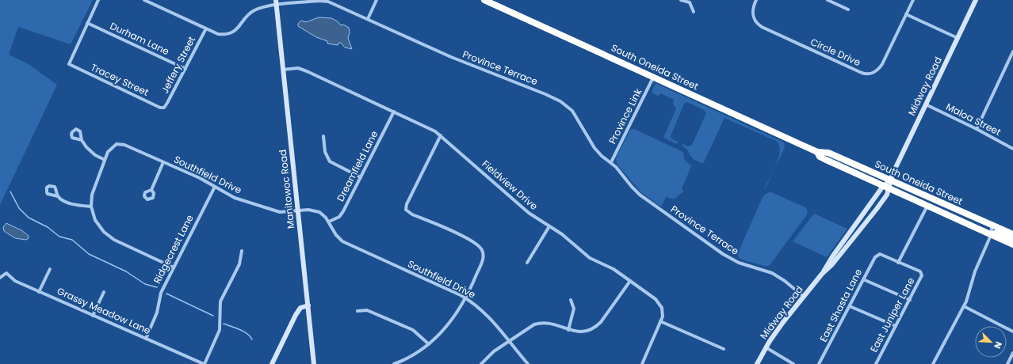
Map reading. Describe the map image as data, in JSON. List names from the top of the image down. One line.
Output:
{"streets":{"highway":["South Oneida Street"],"main road":["Midway Road","Manitowoc Road"],"street":["Durham Lane","Circle Drive","Jeffery Street","Province Terrace","Tracey Street","Province Link","Maloa Street","Dreamfield Lane","Southfield Drive","Fieldview Drive","Ridgecrest Lane","East Shasta Lane","Grassy Meadow Lane","East Juniper Lane"]},"crossings":[["Durham Lane","Jeffery Street"],["Durham Lane","Tracey Street"],["Jeffery Street","Province Terrace"],["Jeffery Street","Tracey Street"],["South Oneida Street","Midway Road"],["South Oneida Street","Province Link"],["Province Terrace","Midway Road"],["Province Terrace","Province Link"],["Province Terrace","Manitowoc Road"],["Midway Road","Maloa Street"],["Dreamfield Lane","Southfield Drive"],["Dreamfield Lane","Fieldview Drive"],["Southfield Drive","Manitowoc Road"],["Southfield Drive","Ridgecrest Lane"],["Fieldview Drive","Manitowoc Road"],["Ridgecrest Lane","Grassy Meadow Lane"],["East Shasta Lane","East Juniper Lane"]],"north":"bottom right"}
